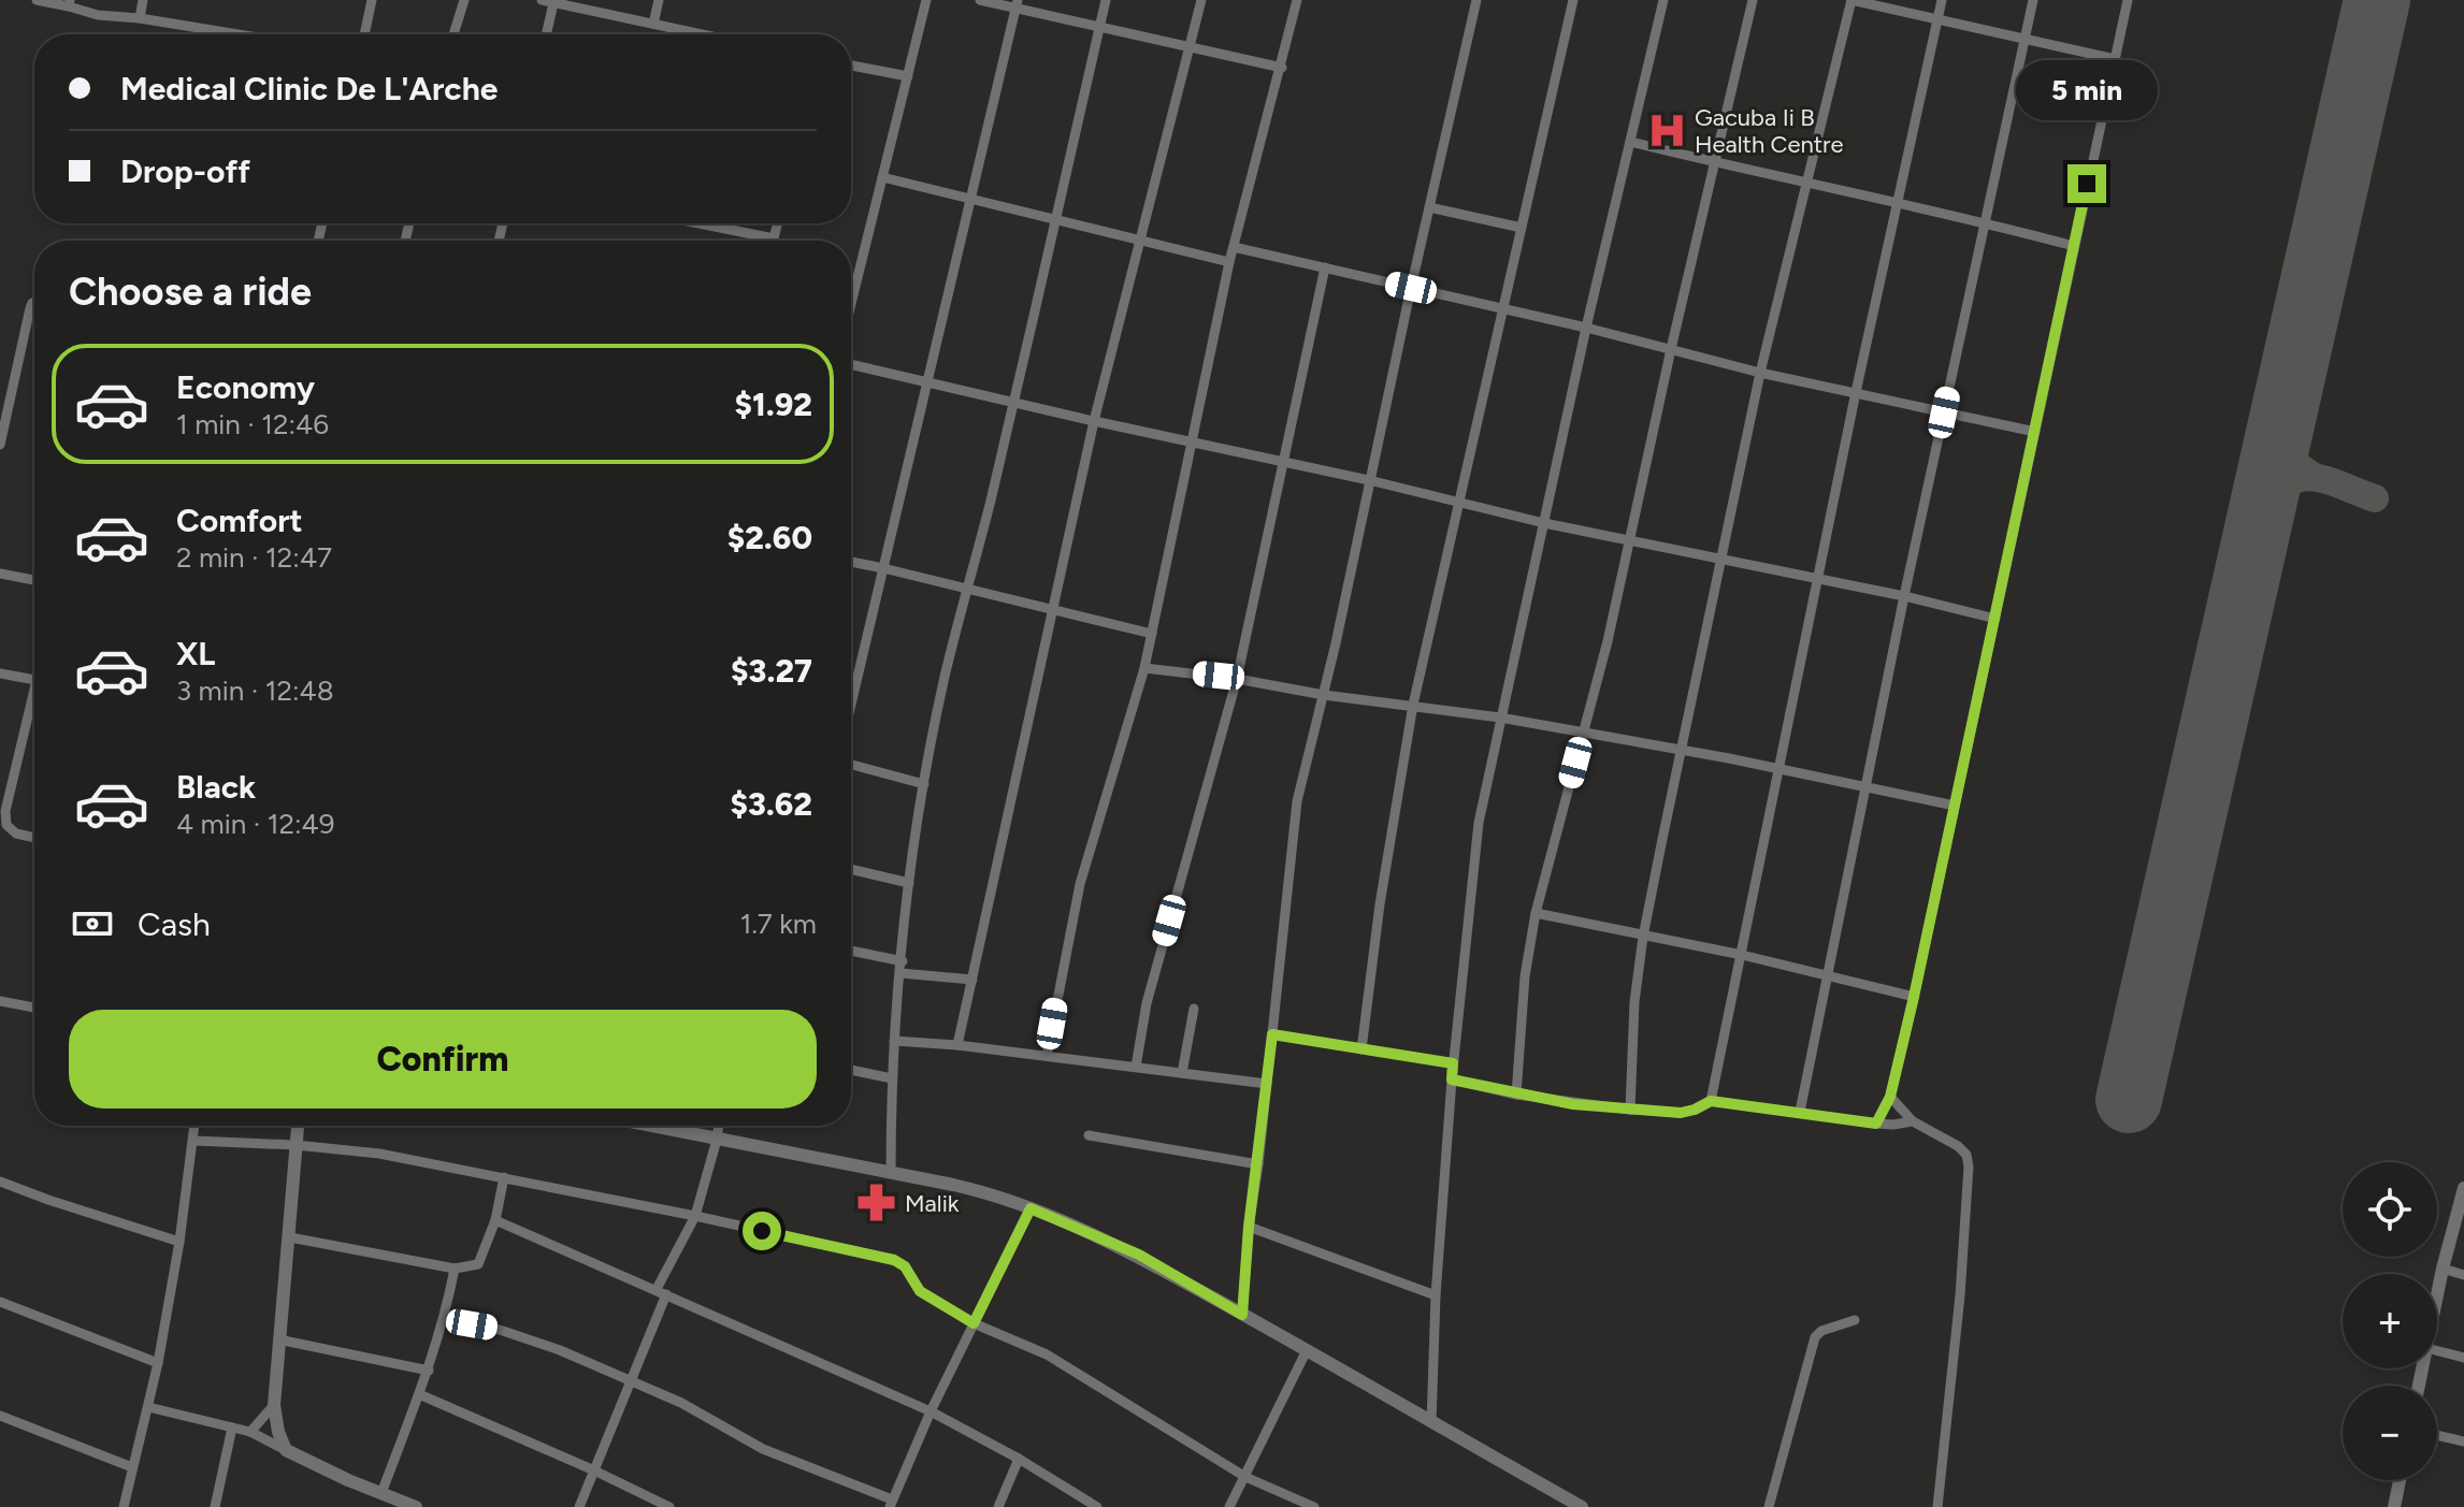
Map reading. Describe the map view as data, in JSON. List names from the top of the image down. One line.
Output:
{"places":{"hospital":["Gacuba Ii B Health Centre"],"pharmacy":["Malik"]},"page":{"banner":["Medical Clinic De L'Arche","Drop-off"],"bubble":"5 min","heading":"Choose a ride","list":[{"name":"Economy","note":"1 min · 12:46","value":"$1.92"},{"name":"Comfort","note":"2 min · 12:47","value":"$2.60"},{"name":"XL","note":"3 min · 12:48","value":"$3.27"},{"name":"Black","note":"4 min · 12:49","value":"$3.62"}],"pay":["Cash","1.7 km"],"buttons":"Confirm","map_buttons":["+","−"]}}
